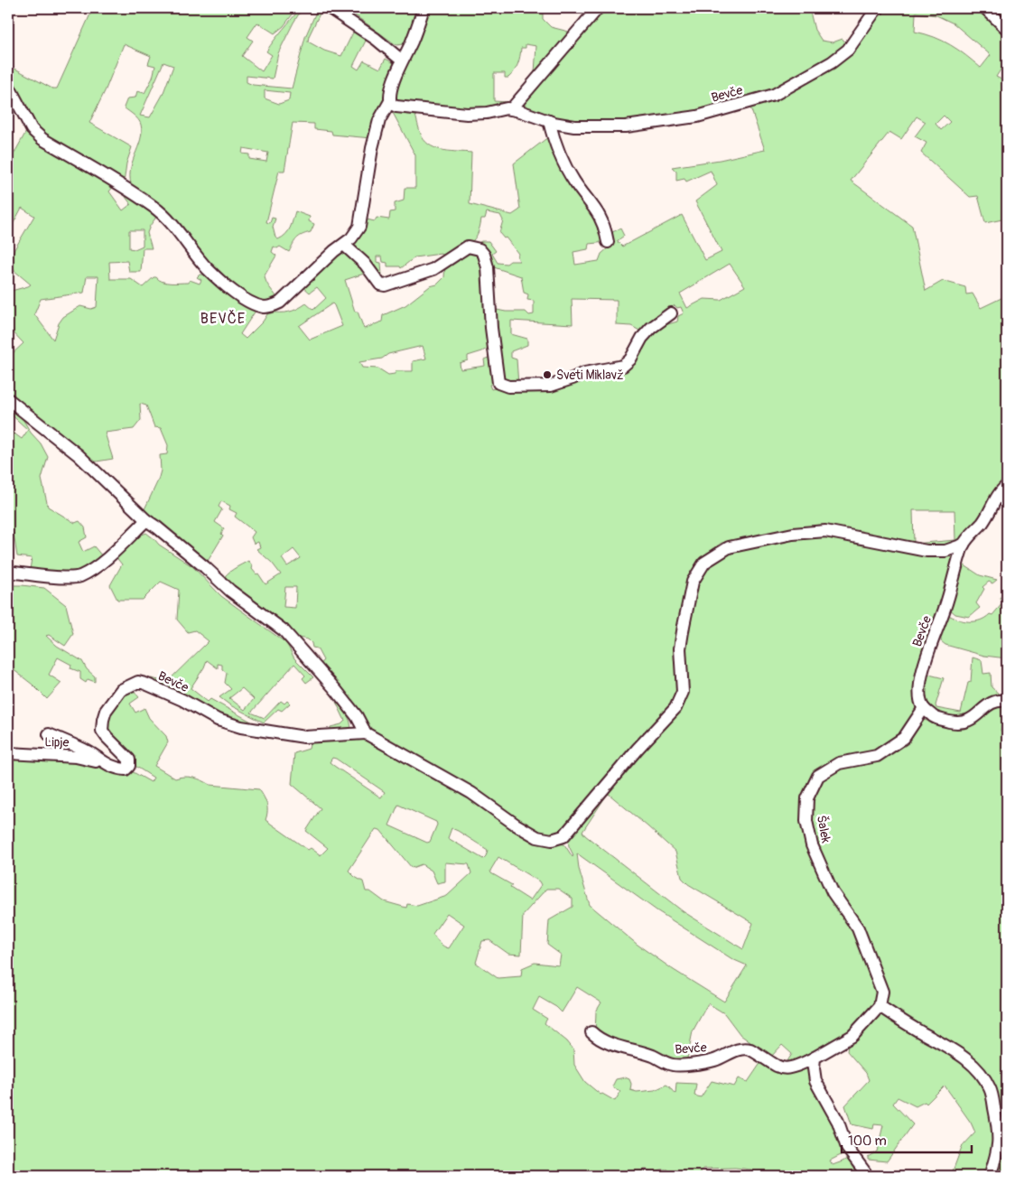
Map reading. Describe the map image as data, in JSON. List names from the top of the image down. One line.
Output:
{"streets":{"street":["Bevče","Lipje","Šalek"]},"crossings":[["Bevče","Lipje"],["Bevče","Šalek"]],"districts":["BEVČE"],"places":["Sveti Miklavž"],"scale_bar":"100 m"}
